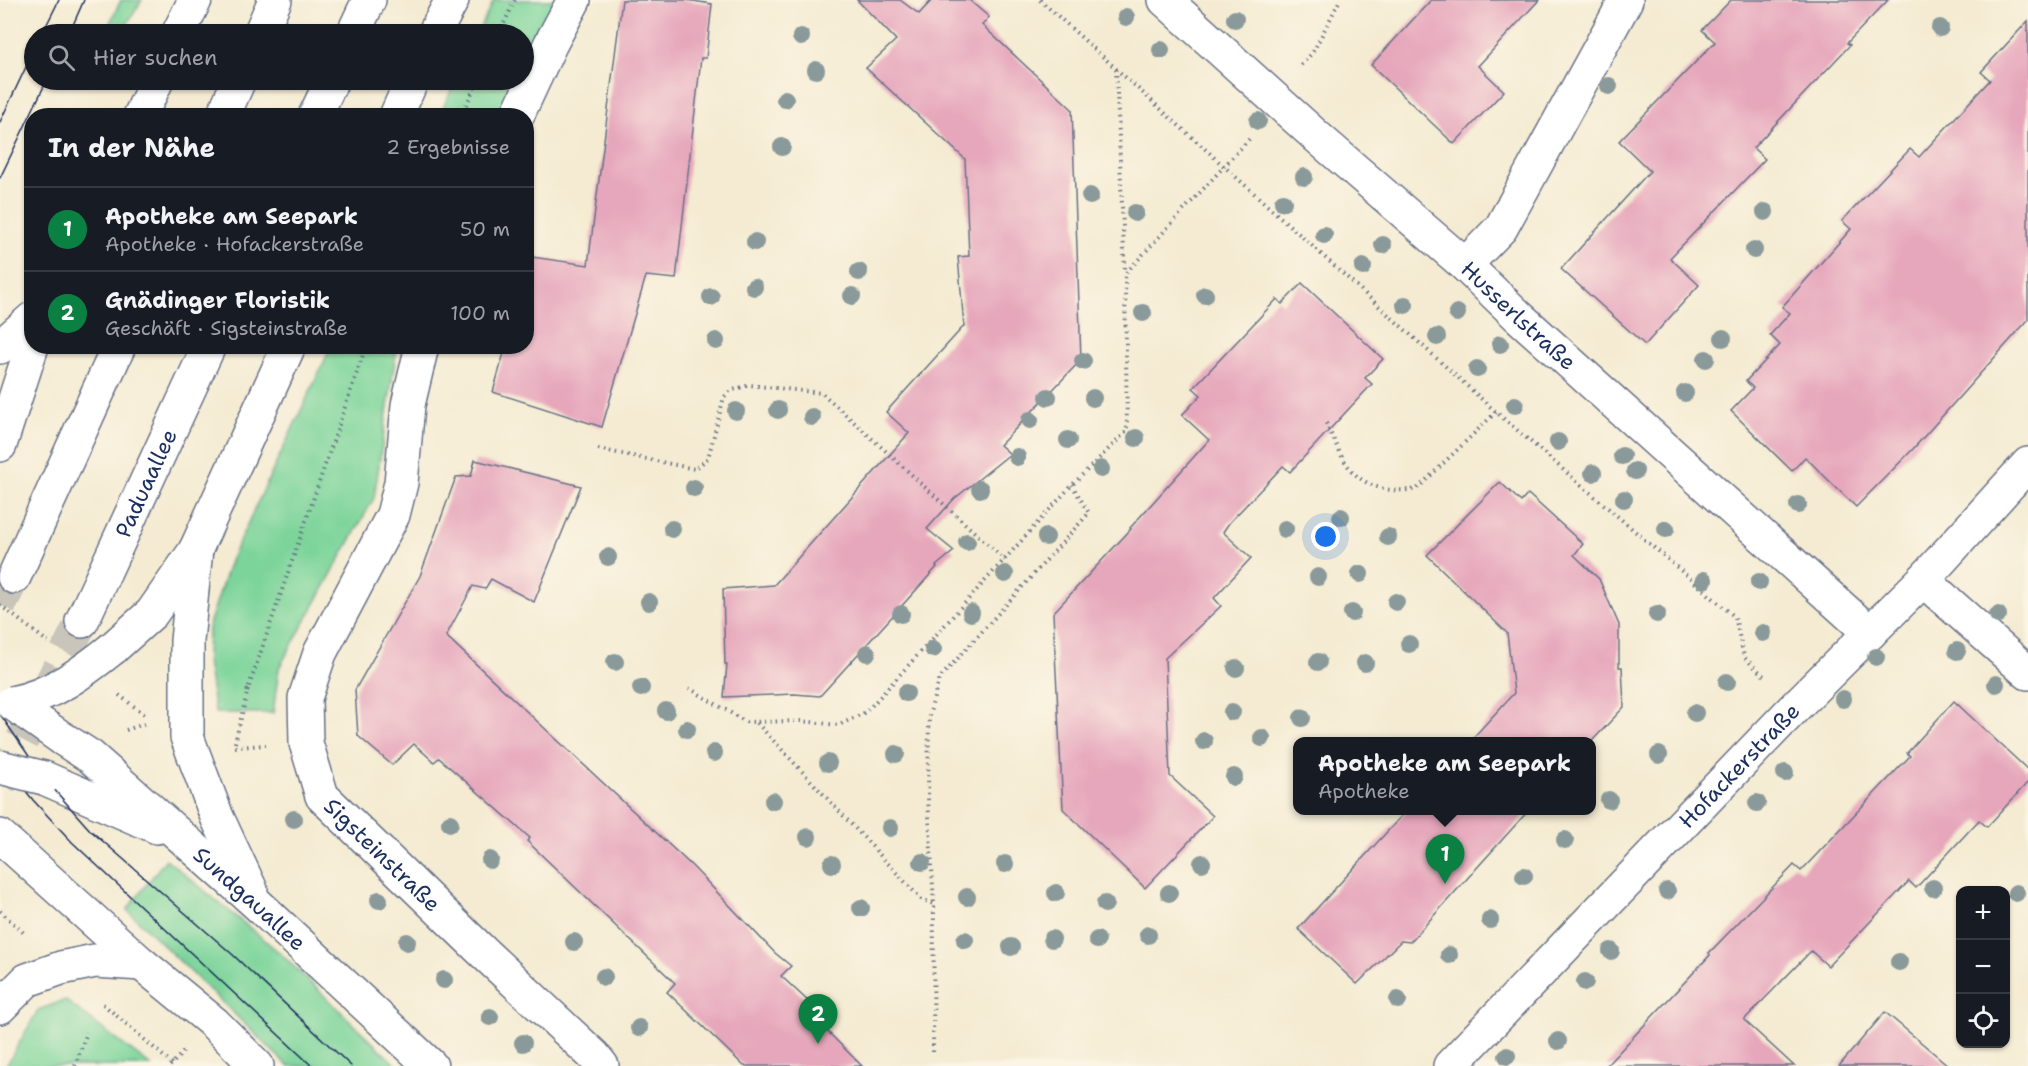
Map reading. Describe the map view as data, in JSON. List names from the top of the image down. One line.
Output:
{"streets":{"main road":["Husserlstraße","Paduaallee","Hofackerstraße","Sigsteinstraße","Sundgauallee"]},"crossings":[["Husserlstraße","Hofackerstraße"]],"page":{"search":"Hier suchen","heading":["In der Nähe","2 Ergebnisse"],"list":[{"mark":"1","name":"Apotheke am Seepark","note":"Apotheke · Hofackerstraße","value":"50 m"},{"mark":"2","name":"Gnädinger Floristik","note":"Geschäft · Sigsteinstraße","value":"100 m"}],"popup":["Apotheke am Seepark","Apotheke"],"pins":["1","2"],"map_buttons":["+","−"]}}
